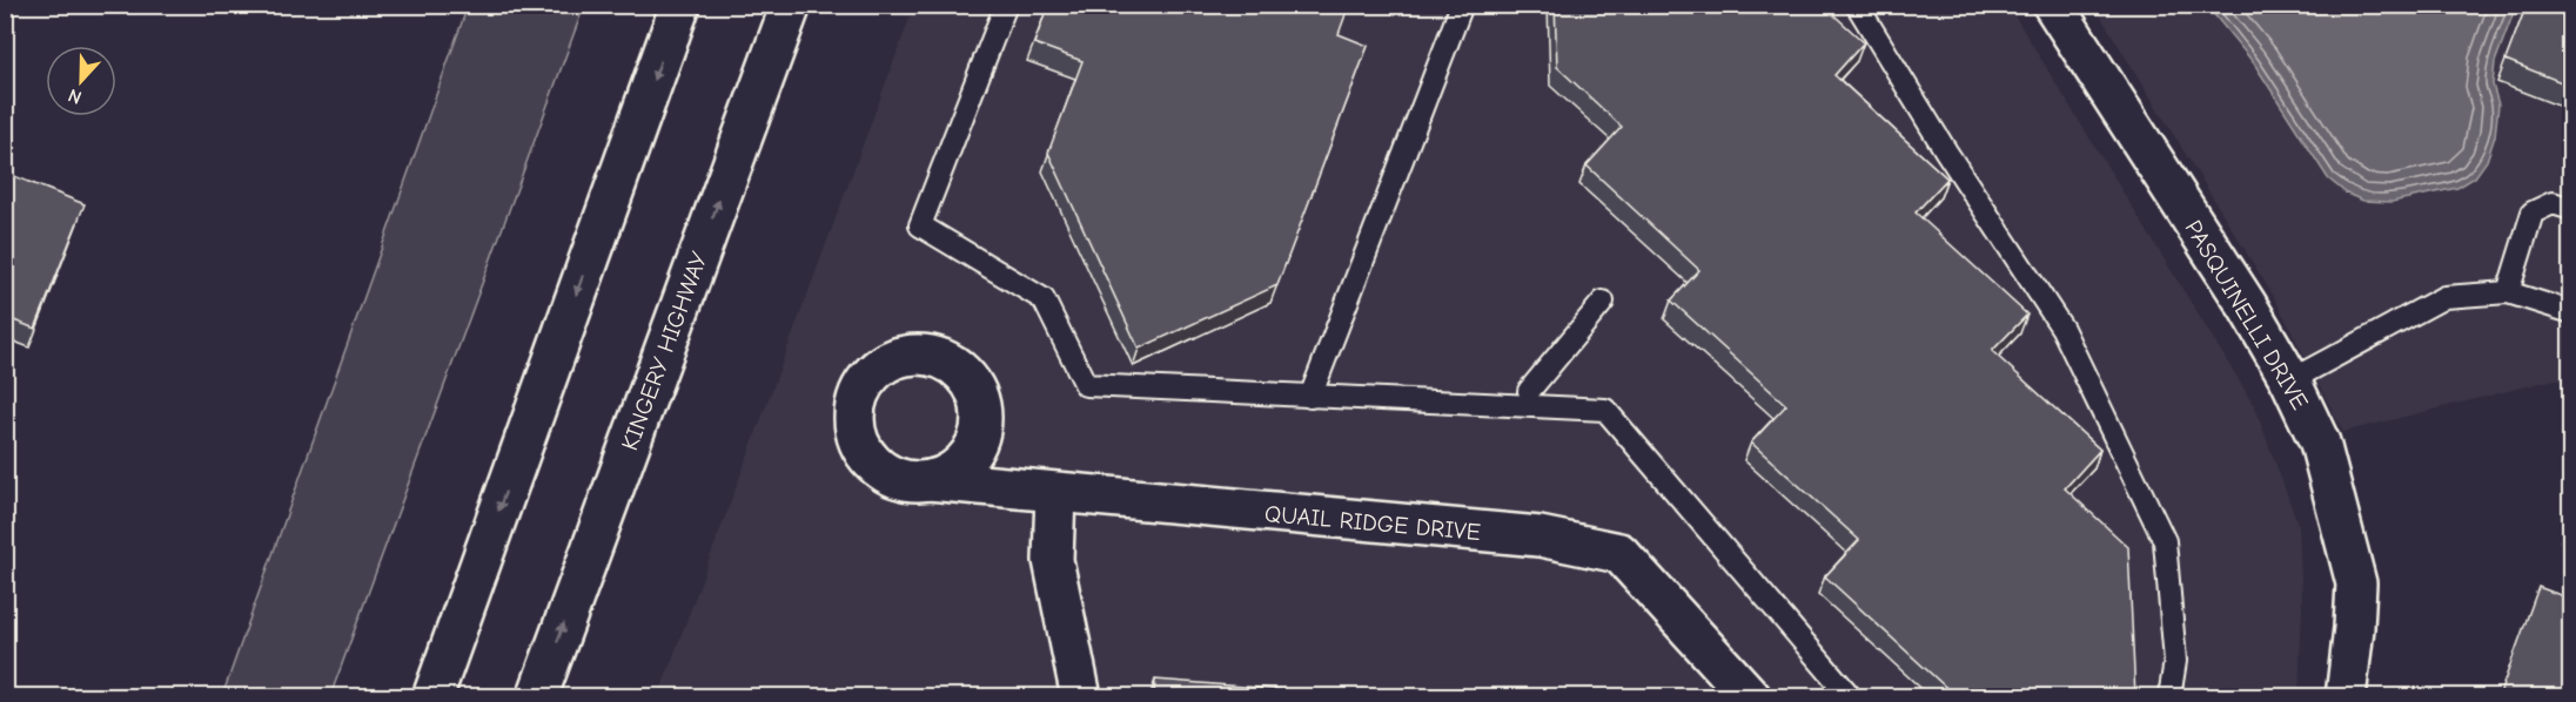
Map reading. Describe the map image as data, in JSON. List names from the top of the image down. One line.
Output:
{"streets":{"main road":["PASQUINELLI DRIVE","KINGERY HIGHWAY","QUAIL RIDGE DRIVE"]},"north":"bottom"}
